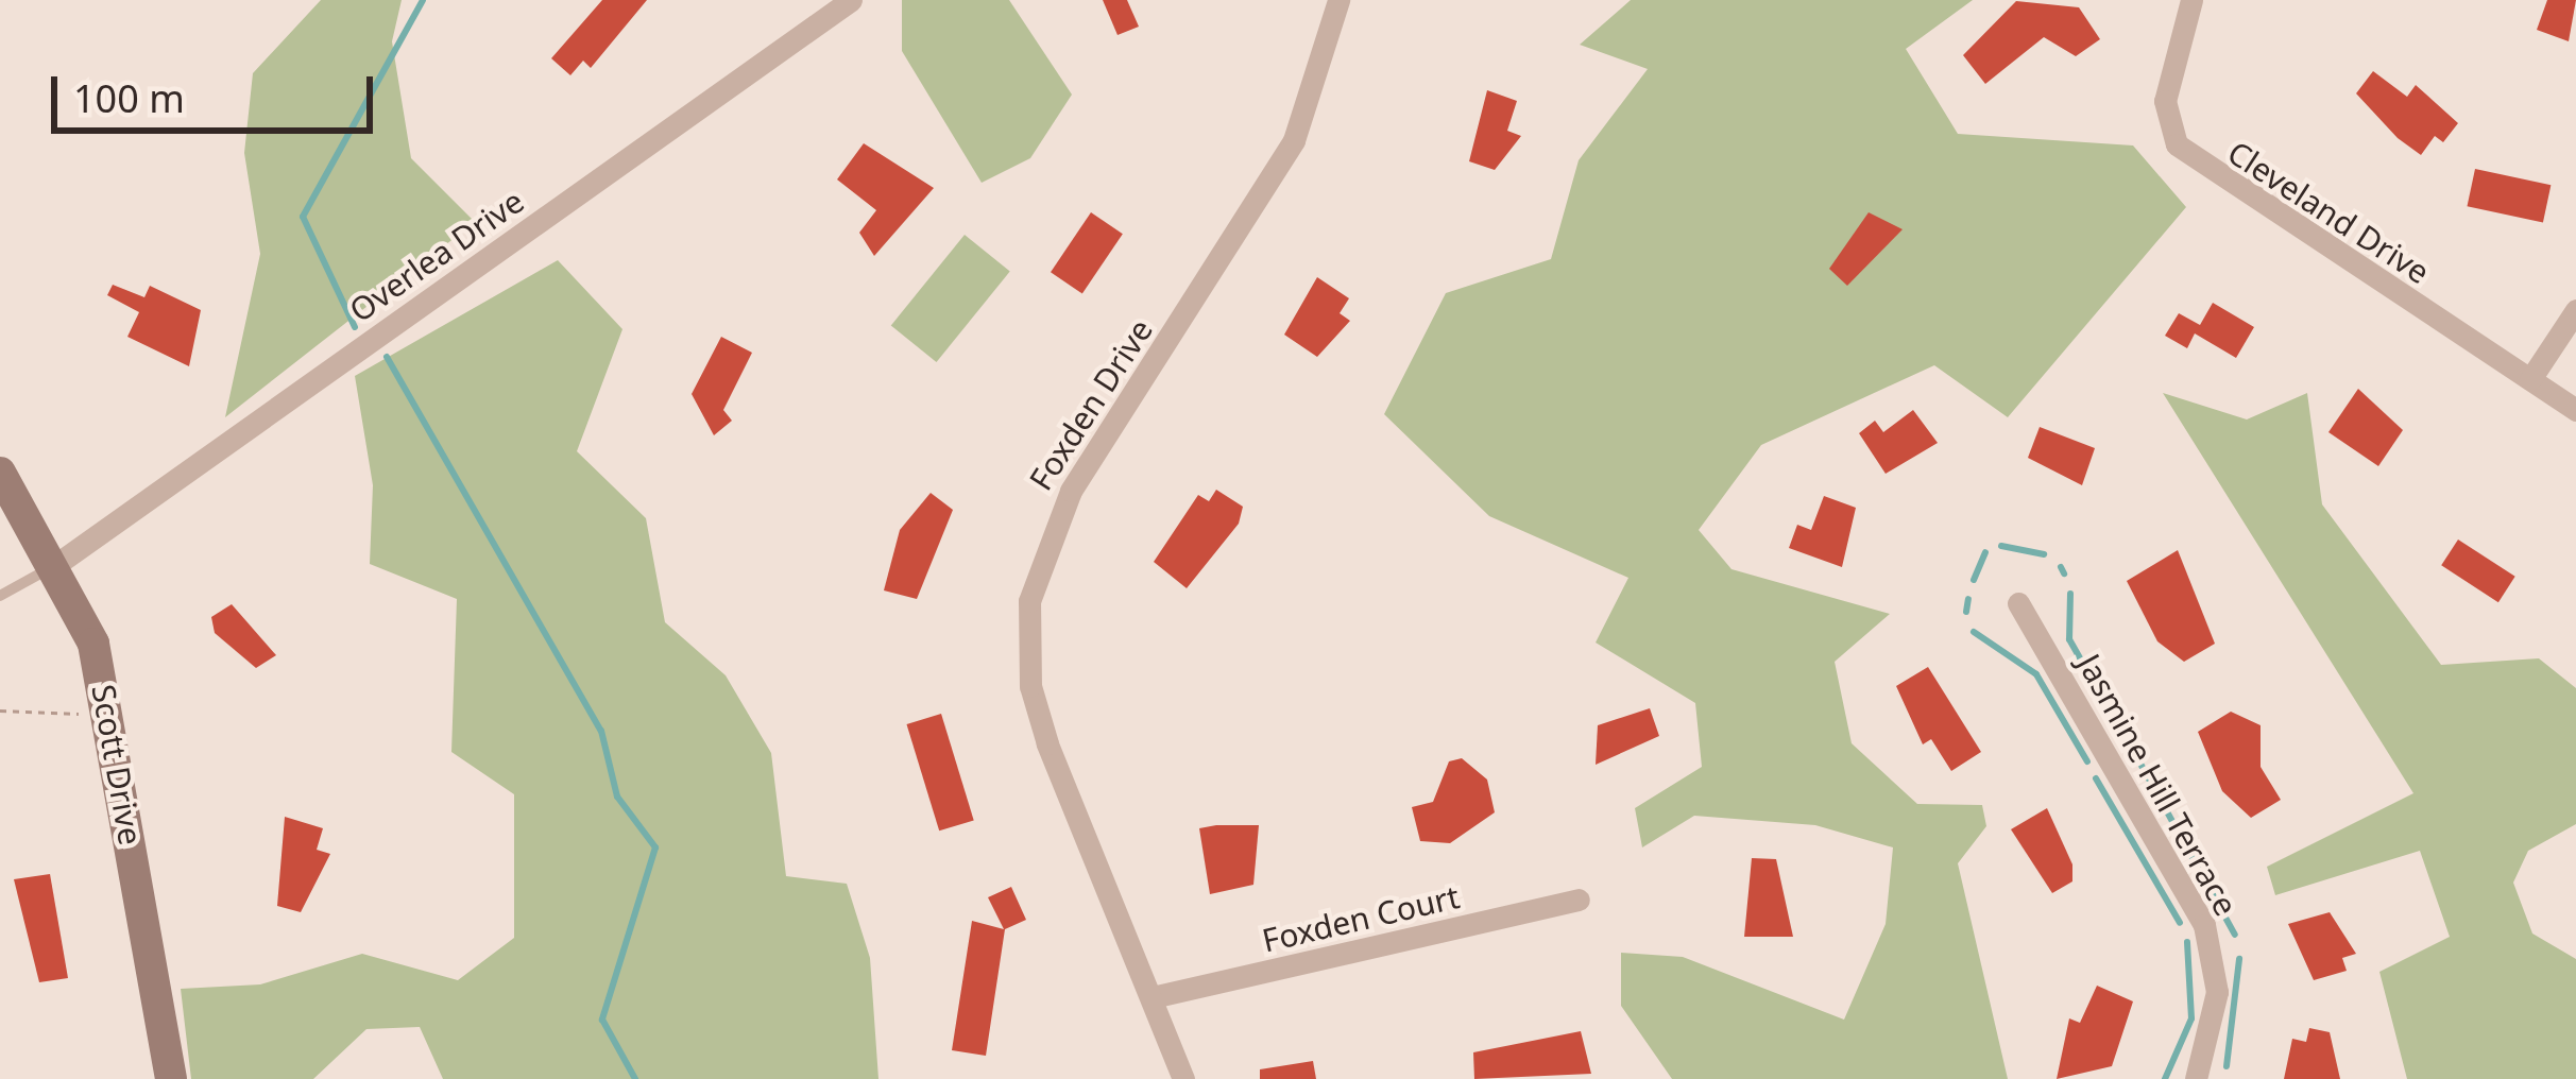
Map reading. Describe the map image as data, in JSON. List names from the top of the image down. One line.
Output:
{"streets":{"street":["Cleveland Drive","Overlea Drive","Foxden Drive","Scott Drive","Jasmine Hill Terrace","Foxden Court"]},"crossings":[["Overlea Drive","Scott Drive"],["Foxden Drive","Foxden Court"]],"scale_bar":"100 m"}
